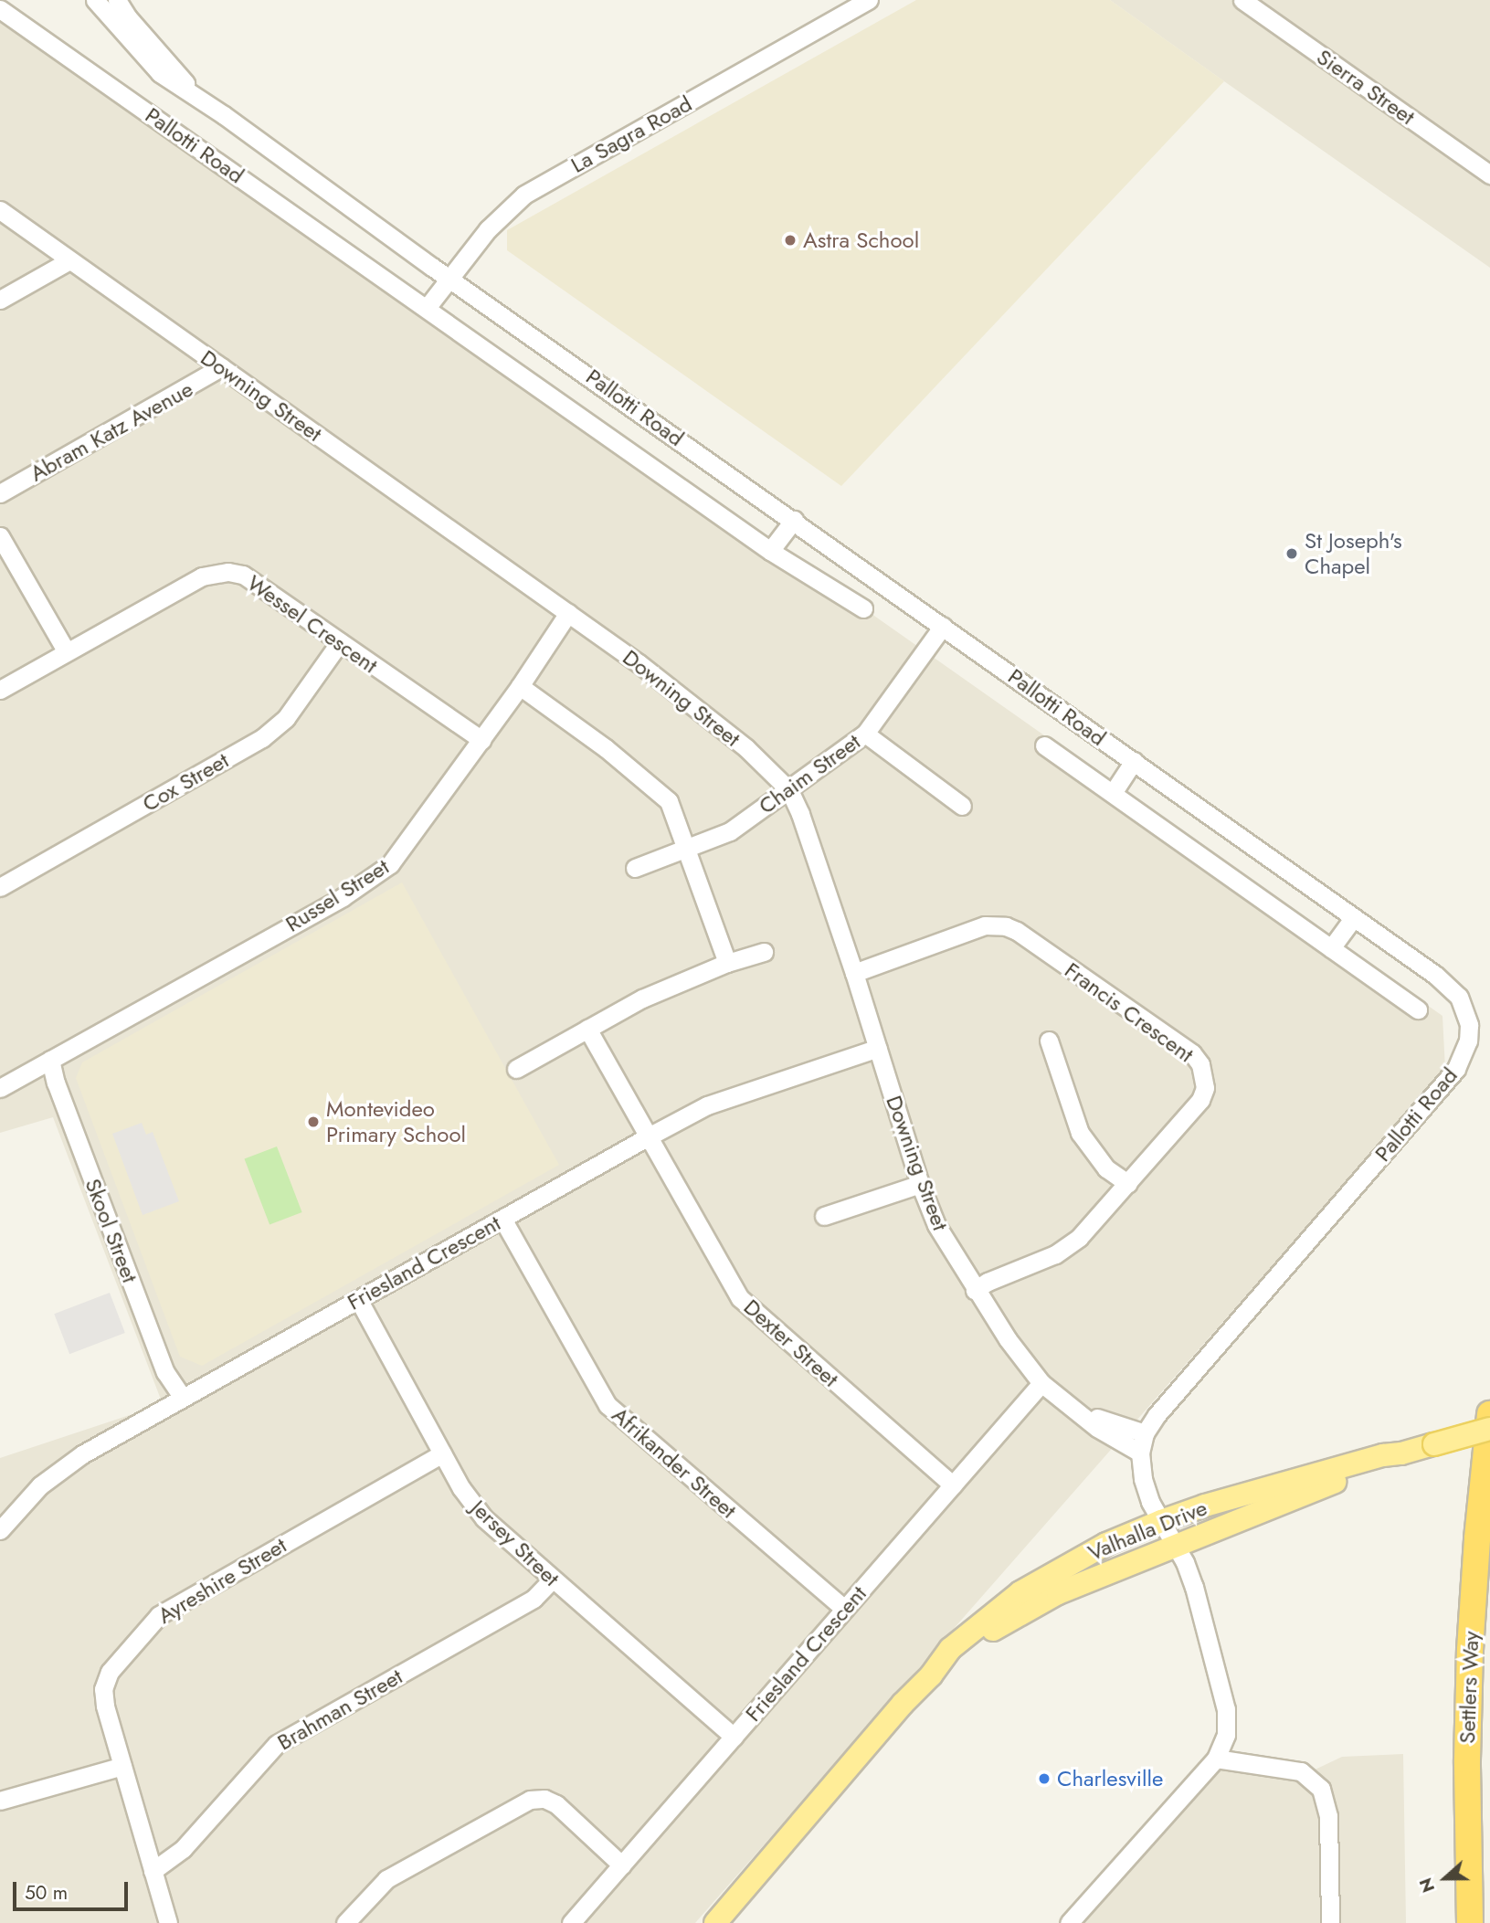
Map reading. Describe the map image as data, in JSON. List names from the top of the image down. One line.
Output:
{"streets":{"highway":["Settlers Way"],"main road":["Valhalla Drive"],"street":["Sierra Street","La Sagra Road","Pallotti Road","Downing Street","Abram Katz Avenue","Wessel Crescent","Chaim Street","Cox Street","Russel Street","Francis Crescent","Skool Street","Friesland Crescent","Dexter Street","Afrikander Street","Jersey Street","Ayreshire Street","Brahman Street"]},"crossings":[["La Sagra Road","Pallotti Road"],["Pallotti Road","Downing Street"],["Pallotti Road","Chaim Street"],["Downing Street","Abram Katz Avenue"],["Downing Street","Chaim Street"],["Downing Street","Russel Street"],["Downing Street","Francis Crescent"],["Downing Street","Friesland Crescent"],["Wessel Crescent","Cox Street"],["Wessel Crescent","Russel Street"],["Russel Street","Skool Street"],["Skool Street","Friesland Crescent"],["Friesland Crescent","Dexter Street"],["Friesland Crescent","Afrikander Street"],["Friesland Crescent","Jersey Street"],["Jersey Street","Ayreshire Street"],["Jersey Street","Brahman Street"],["Ayreshire Street","Brahman Street"]],"places":["Astra School","St Joseph's Chapel","Montevideo Primary School","Charlesville"],"scale_bar":"50 m","north":"left"}
